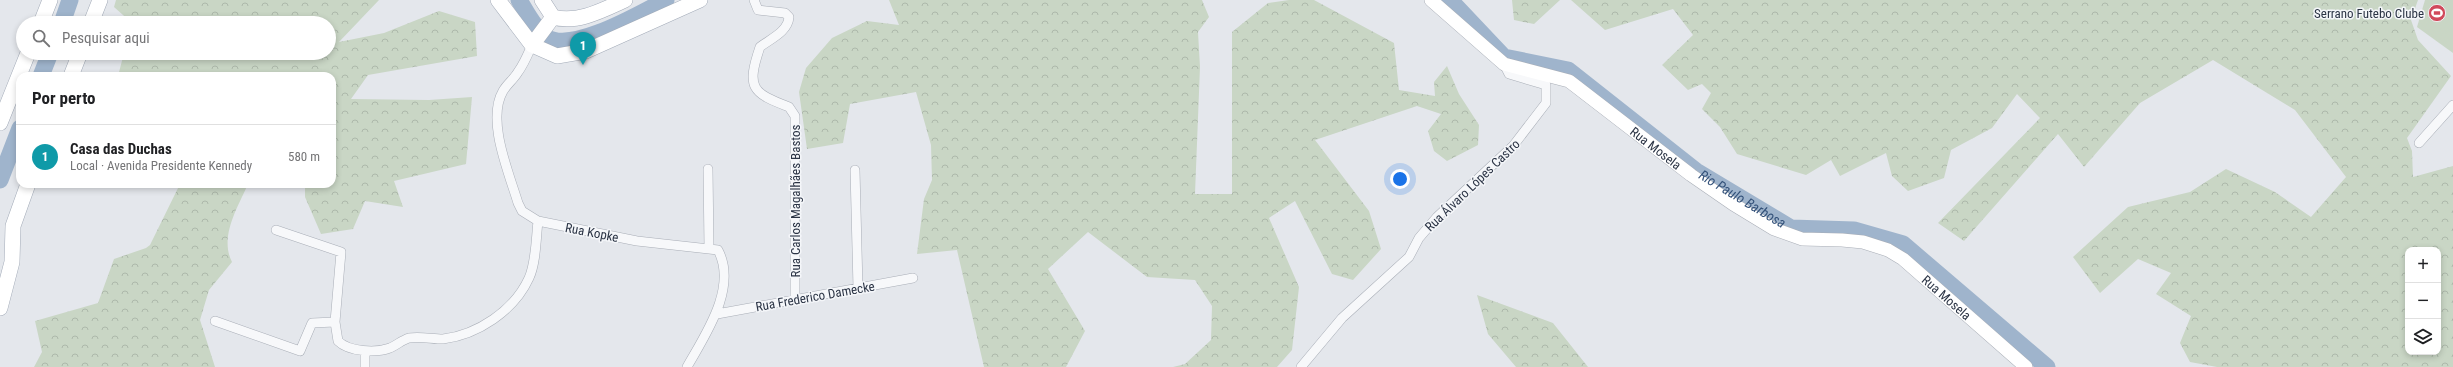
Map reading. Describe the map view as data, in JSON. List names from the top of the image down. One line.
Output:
{"streets":{"street":["Rua Mosela","Rua Álvaro Lópes Castro","Rua Carlos Magalhães Bastos","Rua Kopke","Rua Frederico Damecke"]},"crossings":[["Rua Mosela","Rua Álvaro Lópes Castro"],["Rua Carlos Magalhães Bastos","Rua Frederico Damecke"]],"water":["Rio Paulo Barbosa"],"places":{"sports":["Serrano Futebo Clube"]},"page":{"search":"Pesquisar aqui","pins":"1","heading":"Por perto","list":[{"mark":"1","name":"Casa das Duchas","note":"Local · Avenida Presidente Kennedy","value":"580 m"}],"map_buttons":["+","−"]}}
